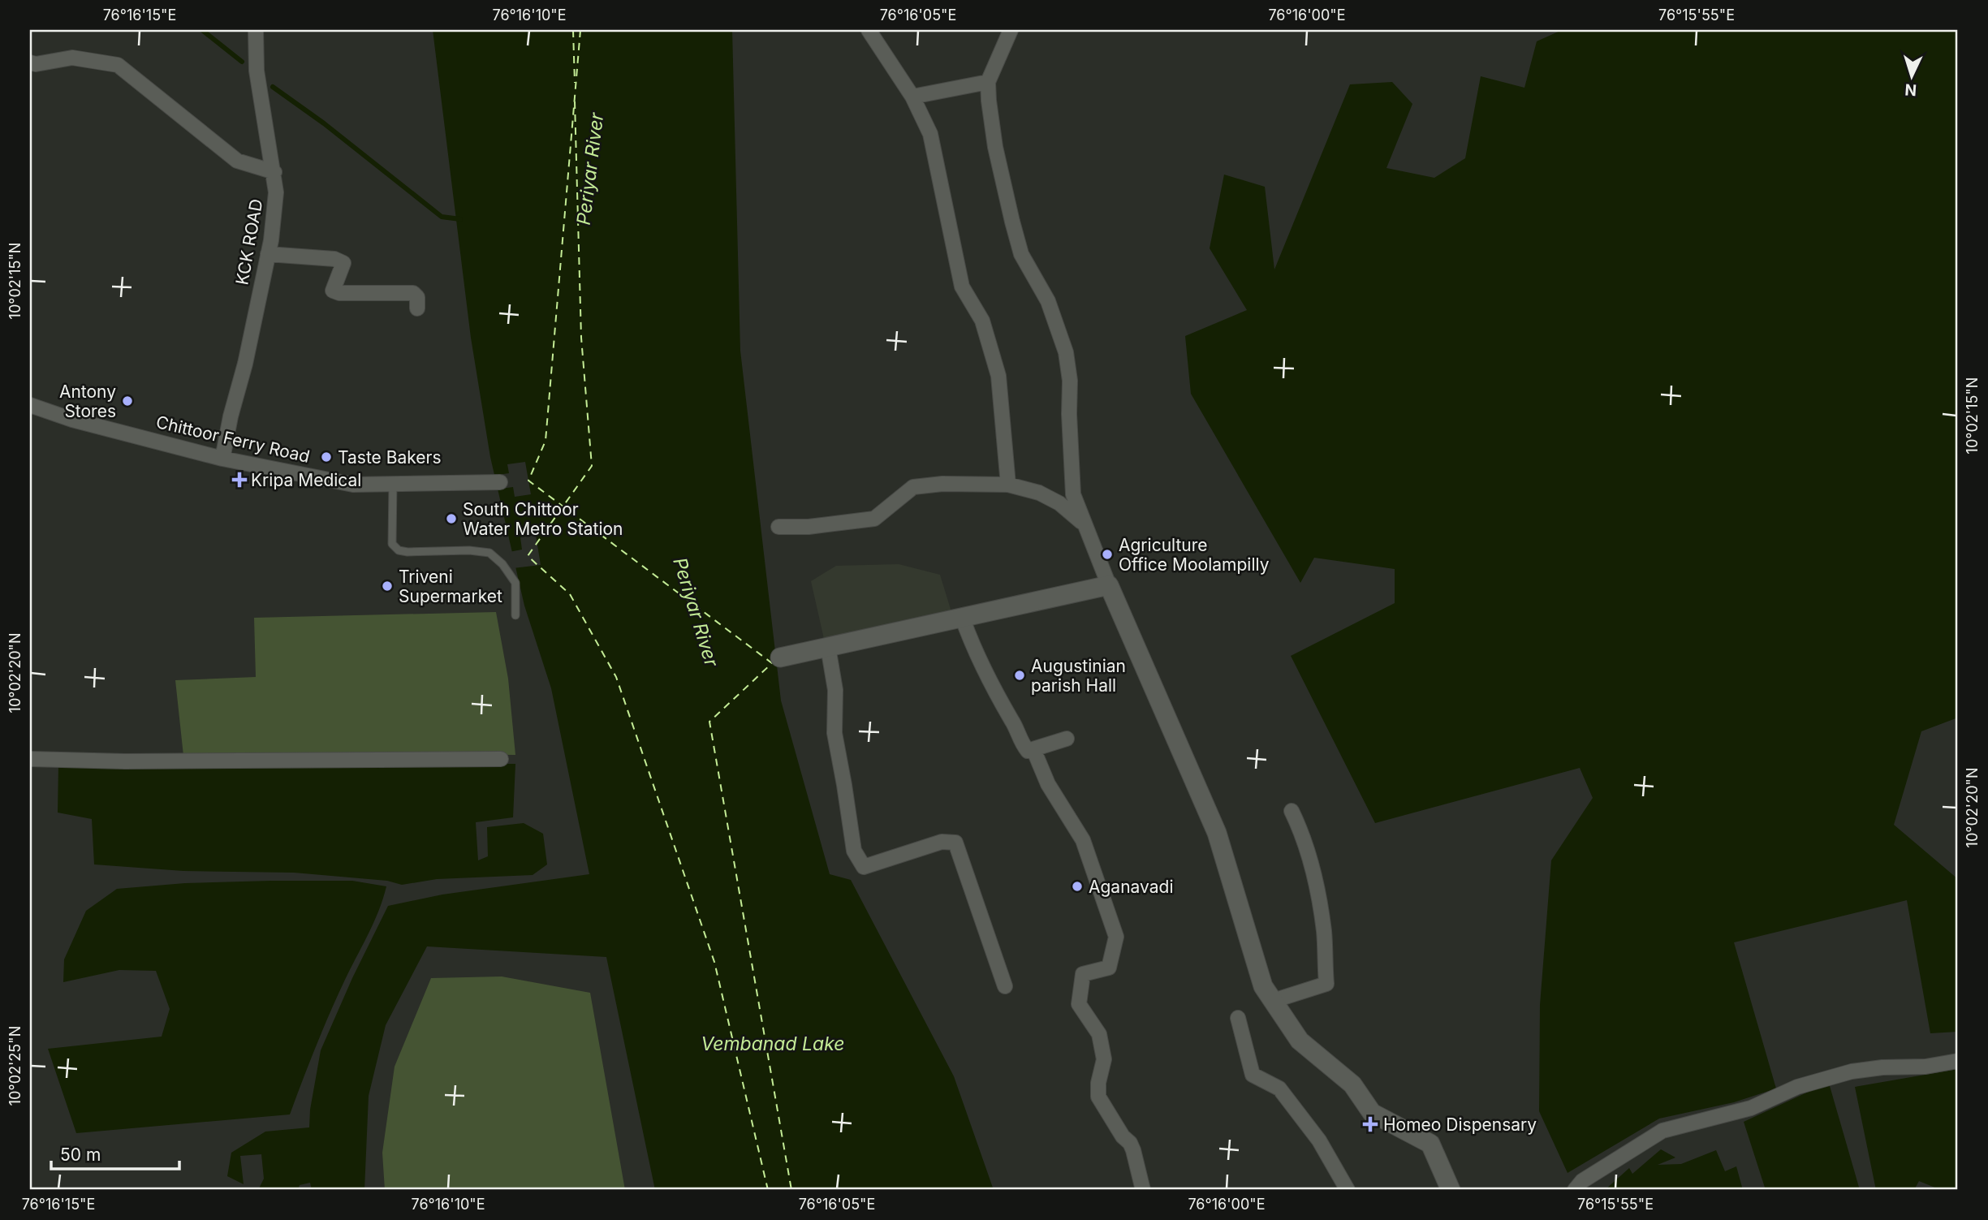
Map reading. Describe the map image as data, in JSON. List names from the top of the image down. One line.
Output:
{"streets":{"street":["KCK ROAD","Chittoor Ferry Road"]},"crossings":[["KCK ROAD","Chittoor Ferry Road"]],"water":["Periyar River","Vembanad Lake"],"places":{"other":["Antony Stores","Taste Bakers","South Chittoor Water Metro Station","Agriculture Office Moolampilly","Triveni Supermarket","Augustinian parish Hall","Aganavadi"],"health":["Kripa Medical","Homeo Dispensary"]},"scale_bar":"50 m","north":"bottom","coordinates":["76°16'15\"E","76°16'10\"E","76°16'05\"E","76°16'00\"E","76°15'55\"E","10°02'15\"N","10°02'20\"N","10°02'25\"N"]}
